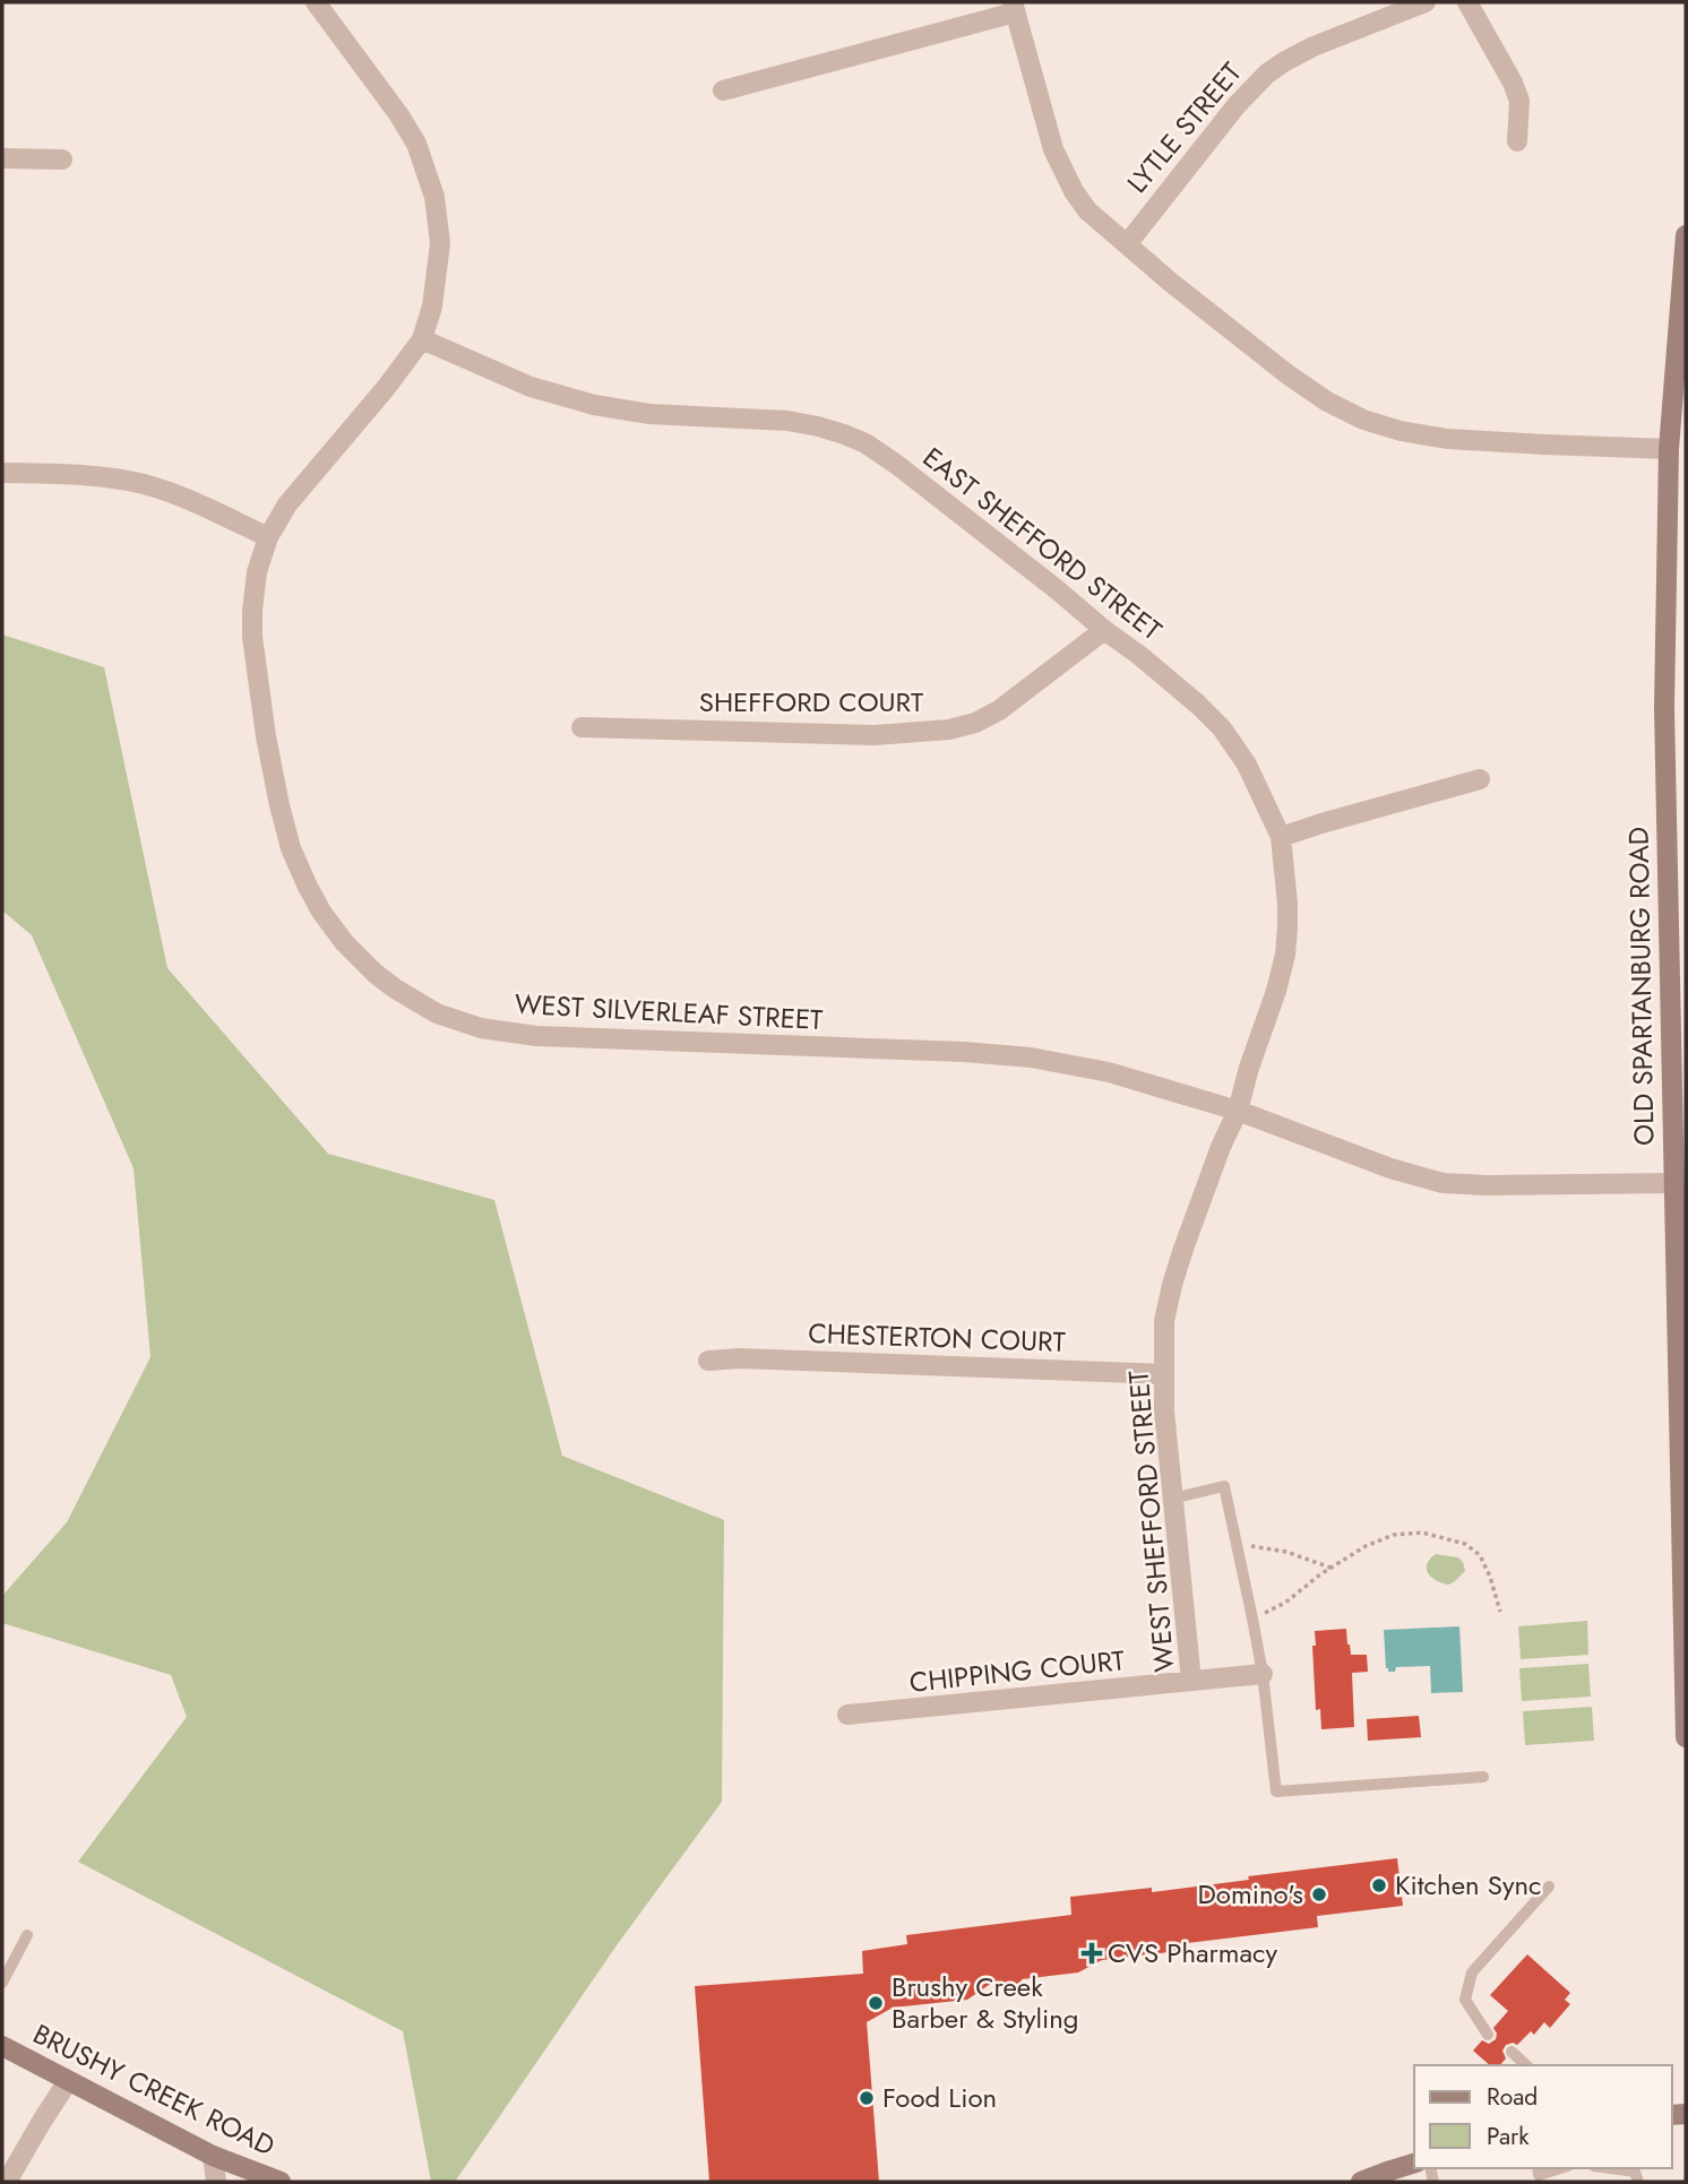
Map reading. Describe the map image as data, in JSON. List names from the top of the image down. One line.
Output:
{"streets":{"street":["LYTLE STREET","EAST SHEFFORD STREET","SHEFFORD COURT","OLD SPARTANBURG ROAD","WEST SILVERLEAF STREET","CHESTERTON COURT","WEST SHEFFORD STREET","CHIPPING COURT","BRUSHY CREEK ROAD"]},"crossings":[["EAST SHEFFORD STREET","SHEFFORD COURT"],["EAST SHEFFORD STREET","WEST SILVERLEAF STREET"],["EAST SHEFFORD STREET","WEST SHEFFORD STREET"],["OLD SPARTANBURG ROAD","WEST SILVERLEAF STREET"],["WEST SILVERLEAF STREET","WEST SHEFFORD STREET"],["CHESTERTON COURT","WEST SHEFFORD STREET"],["WEST SHEFFORD STREET","CHIPPING COURT"]],"places":{"other":["Kitchen Sync","Domino's","Brushy Creek Barber & Styling","Food Lion"],"health":["CVS Pharmacy"]},"legend":["Road","Park"]}
